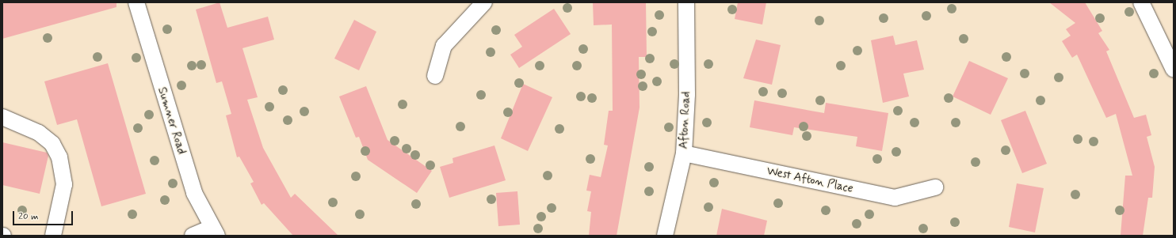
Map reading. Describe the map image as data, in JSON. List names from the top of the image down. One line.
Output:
{"streets":{"street":["Afton Road","Sumner Road","West Afton Place"]},"crossings":[["Afton Road","West Afton Place"]],"scale_bar":"20 m"}
